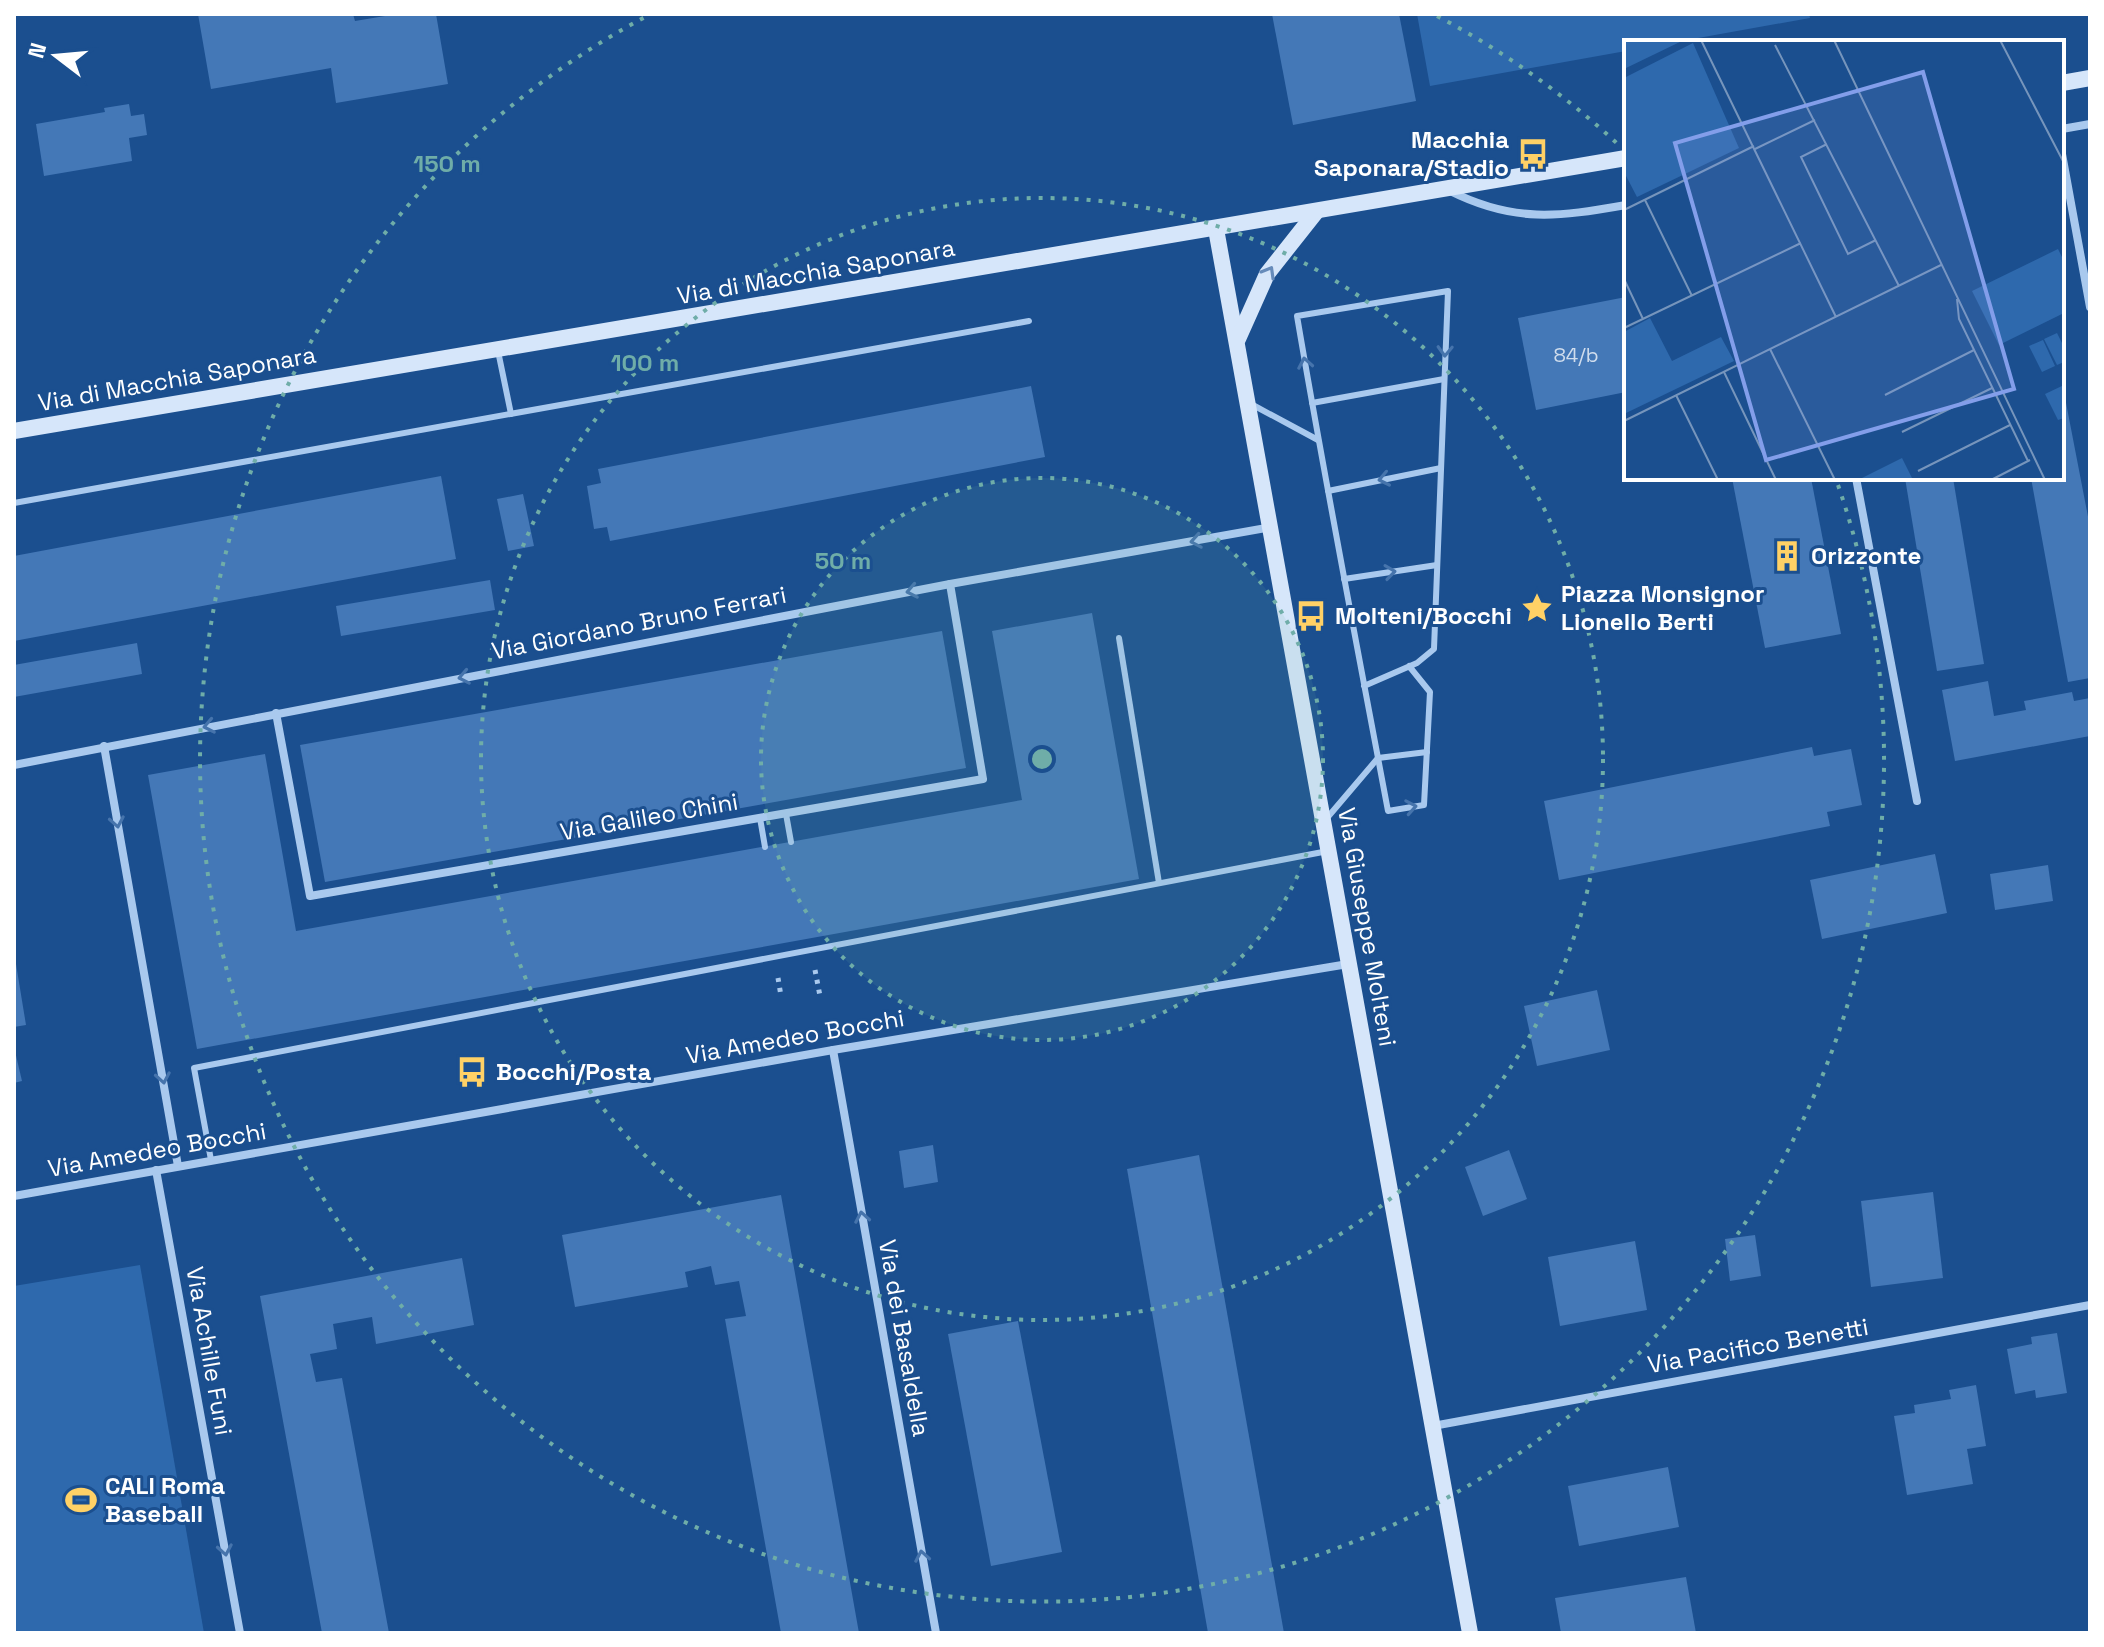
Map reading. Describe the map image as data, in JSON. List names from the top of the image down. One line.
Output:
{"streets":{"street":["Via di Macchia Saponara","Via Giordano Bruno Ferrari","Via Galileo Chini","Via Giuseppe Molteni","Via Amedeo Bocchi","Via dei Basaldella","Via Pacifico Benetti","Via Achille Funi"]},"crossings":[["Via di Macchia Saponara","Via Giuseppe Molteni"],["Via Giordano Bruno Ferrari","Via Galileo Chini"],["Via Giordano Bruno Ferrari","Via Giuseppe Molteni"],["Via Giuseppe Molteni","Via Amedeo Bocchi"],["Via Giuseppe Molteni","Via Pacifico Benetti"],["Via Amedeo Bocchi","Via dei Basaldella"],["Via Amedeo Bocchi","Via Achille Funi"]],"one_way":["Via Giordano Bruno Ferrari","Via dei Basaldella","Via Achille Funi"],"places":{"bus stop":["Macchia Saponara/Stadio","Molteni/Bocchi","Bocchi/Posta"],"building":["Orizzonte"],"place":["Piazza Monsignor Lionello Berti"],"sports":["CALI Roma Baseball"]},"house_numbers":["84/b"],"north":"left","rings":["150 m","100 m","50 m"]}
